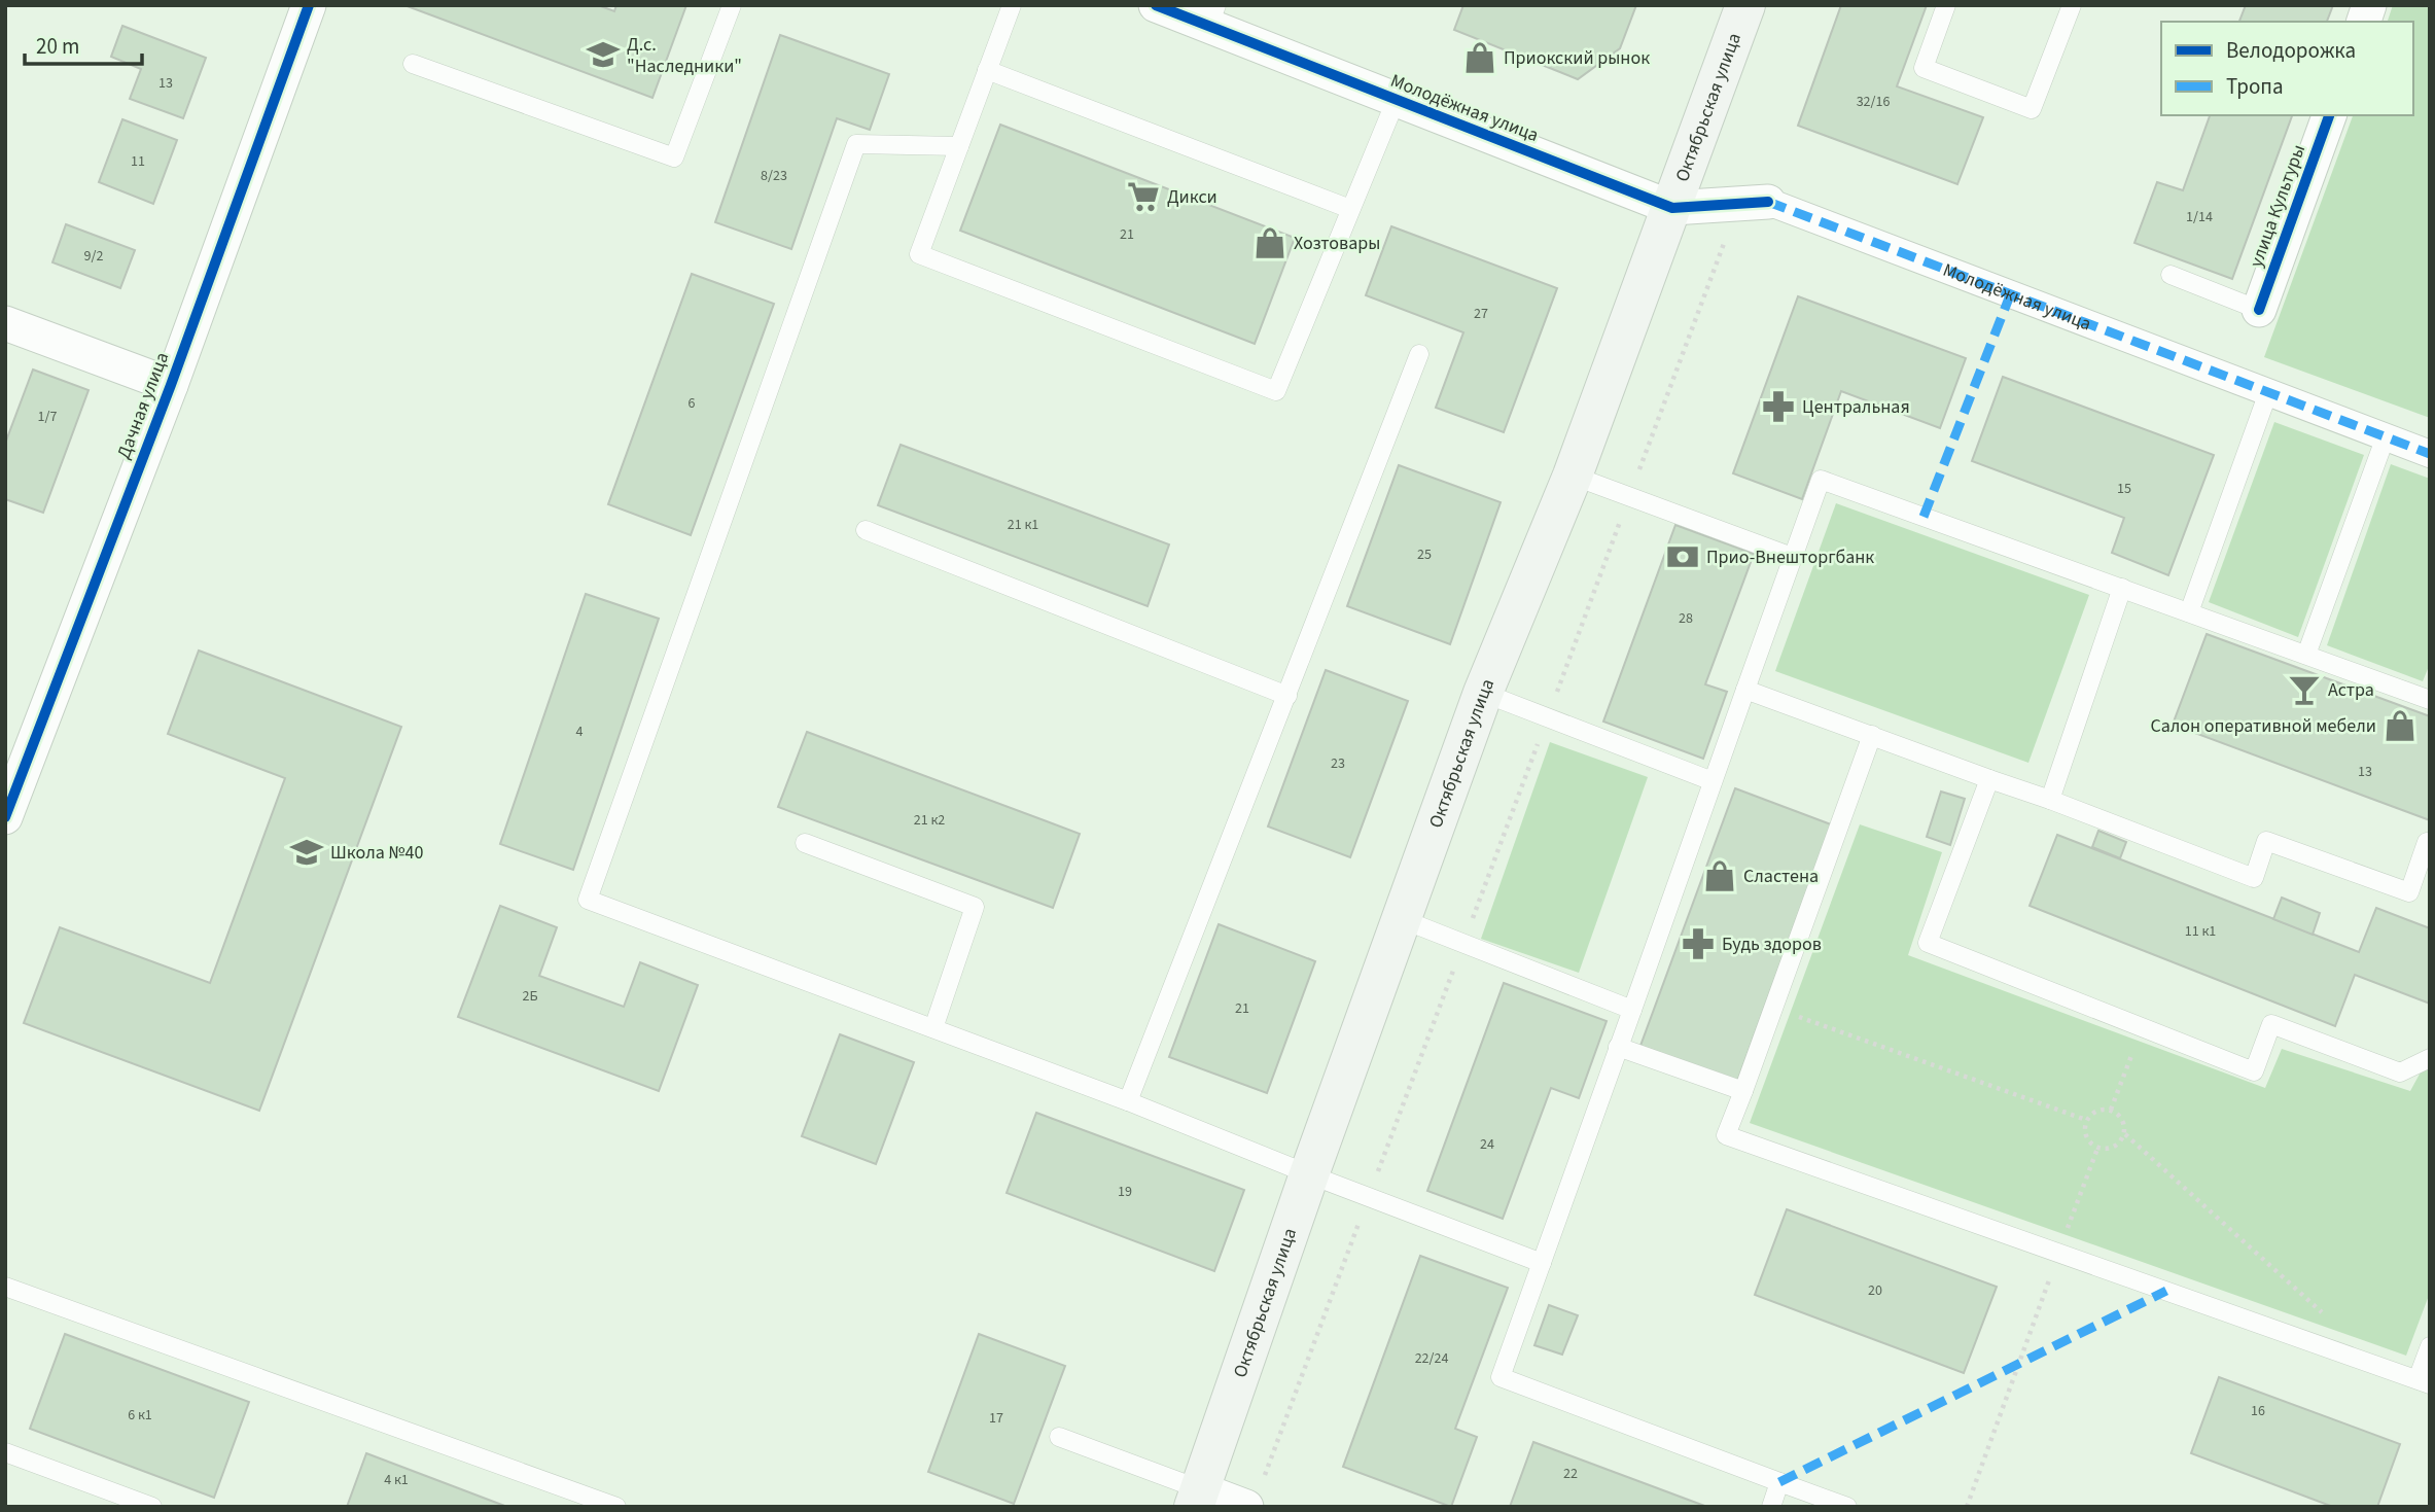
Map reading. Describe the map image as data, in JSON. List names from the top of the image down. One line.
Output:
{"streets":{"main road":["Октябрьская улица"],"street":["Молодёжная улица","улица Культуры","Дачная улица"]},"crossings":[["Октябрьская улица","Молодёжная улица"]],"places":{"school or university":["Д.с. \"Наследники\"","Школа №40"],"shop":["Приокский рынок","Хозтовары","Салон оперативной мебели","Сластена"],"supermarket":["Дикси"],"pharmacy":["Центральная","Будь здоров"],"bank":["Прио-Внешторгбанк"],"bar":["Астра"]},"house_numbers":["13","32/16","11","8/23","1/14","21","9/2","27","6","1/7","15","21 к1","25","28","4","23","13","21 к2","11 к1","2Б","21","24","19","20","22/24","16","6 к1","17","22","4 к1"],"legend":["Велодорожка","Тропа"],"scale_bar":"20 m"}
